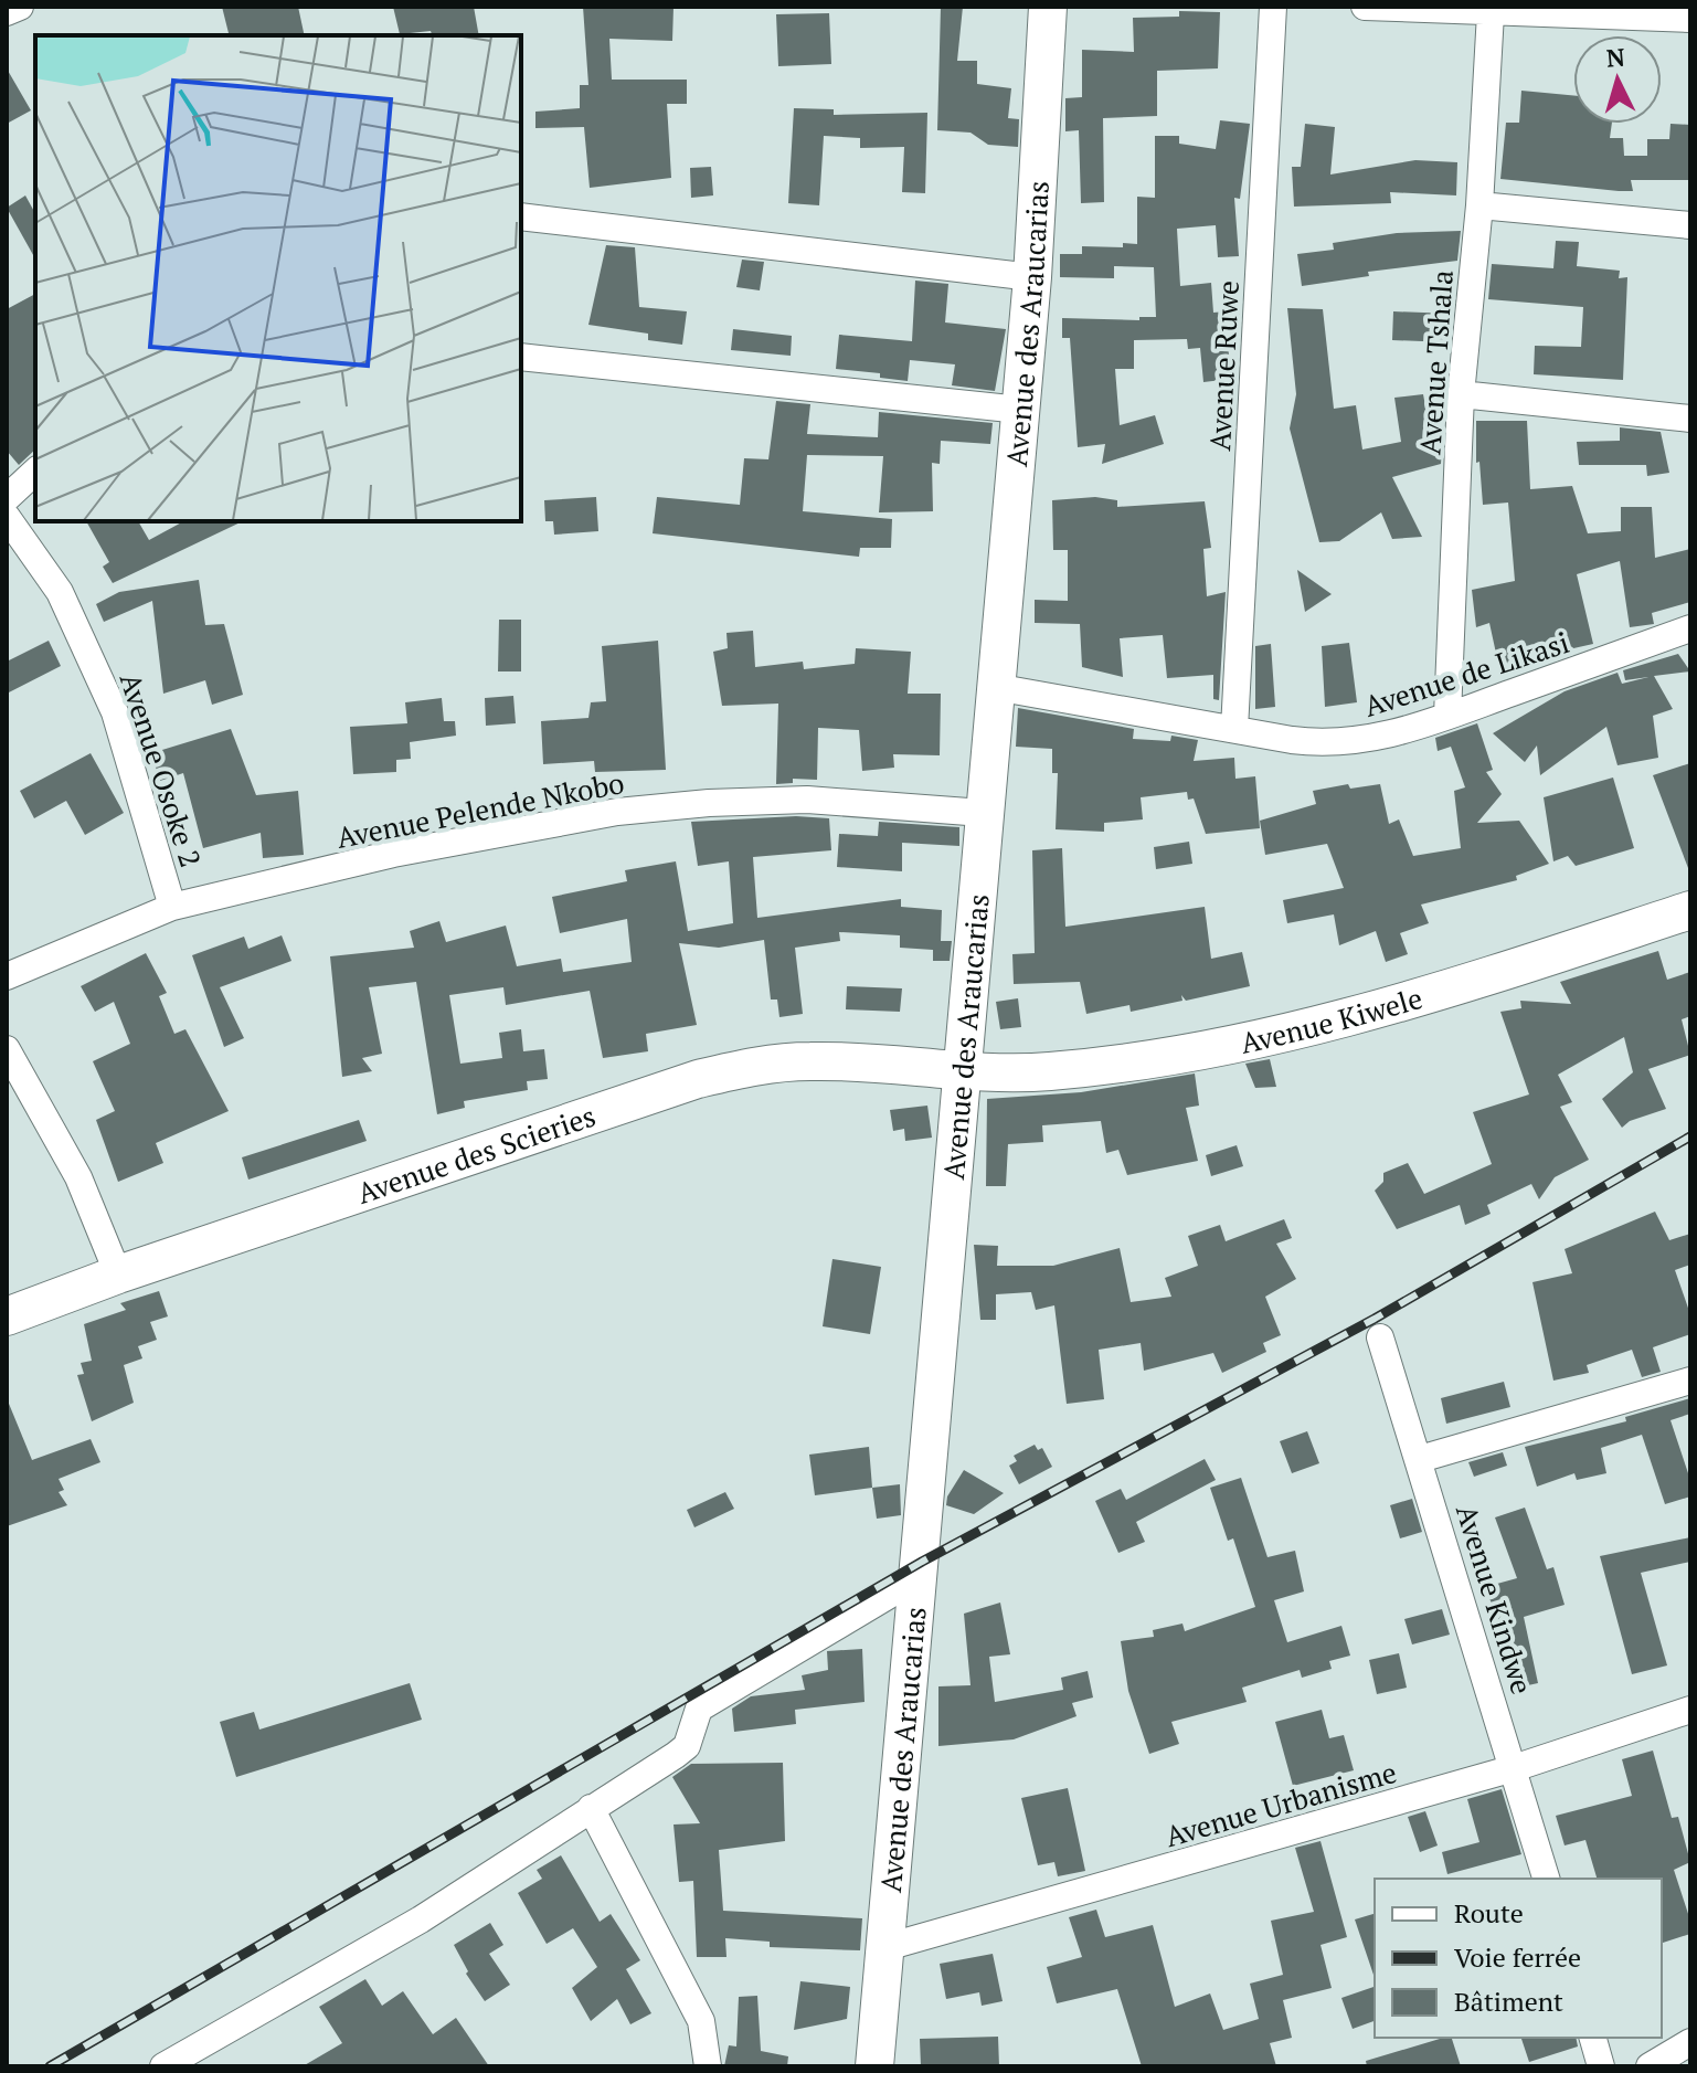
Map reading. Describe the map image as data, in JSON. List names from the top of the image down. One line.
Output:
{"streets":{"street":["Avenue des Araucarias","Avenue Tshala","Avenue Ruwe","Avenue de Likasi","Avenue Osoke 2","Avenue Pelende Nkobo","Avenue Kiwele","Avenue des Scieries","Avenue Kindwe","Avenue Urbanisme"]},"crossings":[["Avenue des Araucarias","Avenue de Likasi"],["Avenue des Araucarias","Avenue Pelende Nkobo"],["Avenue des Araucarias","Avenue Kiwele"],["Avenue des Araucarias","Avenue des Scieries"],["Avenue des Araucarias","Avenue Urbanisme"],["Avenue Tshala","Avenue de Likasi"],["Avenue Ruwe","Avenue de Likasi"],["Avenue Osoke 2","Avenue Pelende Nkobo"],["Avenue Kiwele","Avenue des Scieries"],["Avenue Kindwe","Avenue Urbanisme"]],"legend":["Route","Voie ferrée","Bâtiment"],"north":"top"}
